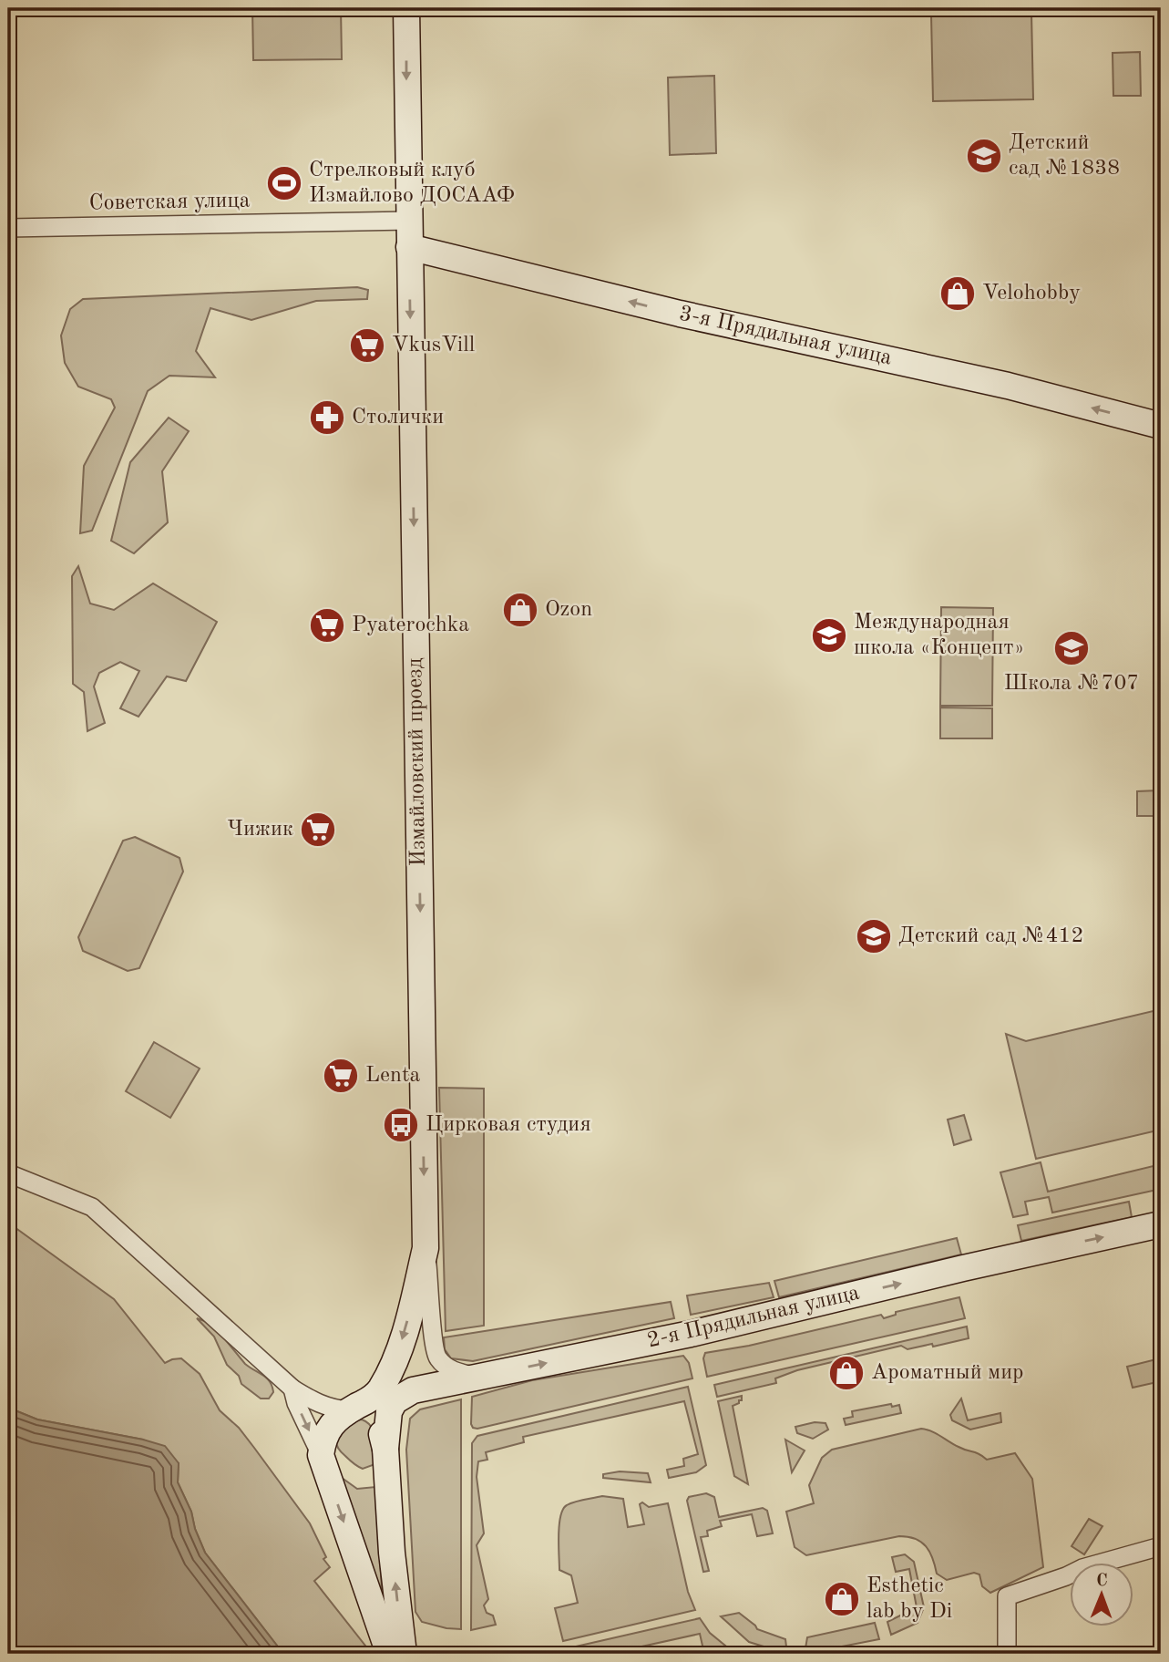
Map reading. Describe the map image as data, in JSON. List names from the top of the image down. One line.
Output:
{"streets":{"street":["Советская улица","3-я Прядильная улица","Измайловский проезд","2-я Прядильная улица"]},"crossings":[["Советская улица","Измайловский проезд"],["3-я Прядильная улица","Измайловский проезд"],["Измайловский проезд","2-я Прядильная улица"]],"one_way":["3-я Прядильная улица","Измайловский проезд","2-я Прядильная улица"],"places":{"school or university":["Детский сад №1838","Международная школа «Концепт»","Школа №707","Детский сад №412"],"sports":["Стрелковый клуб Измайлово ДОСААФ"],"shop":["Velohobby","Ozon","Ароматный мир","Esthetic lab by Di"],"supermarket":["VkusVill","Pyaterochka","Чижик","Lenta"],"pharmacy":["Столички"],"bus stop":["Цирковая студия"]},"north":"top"}
